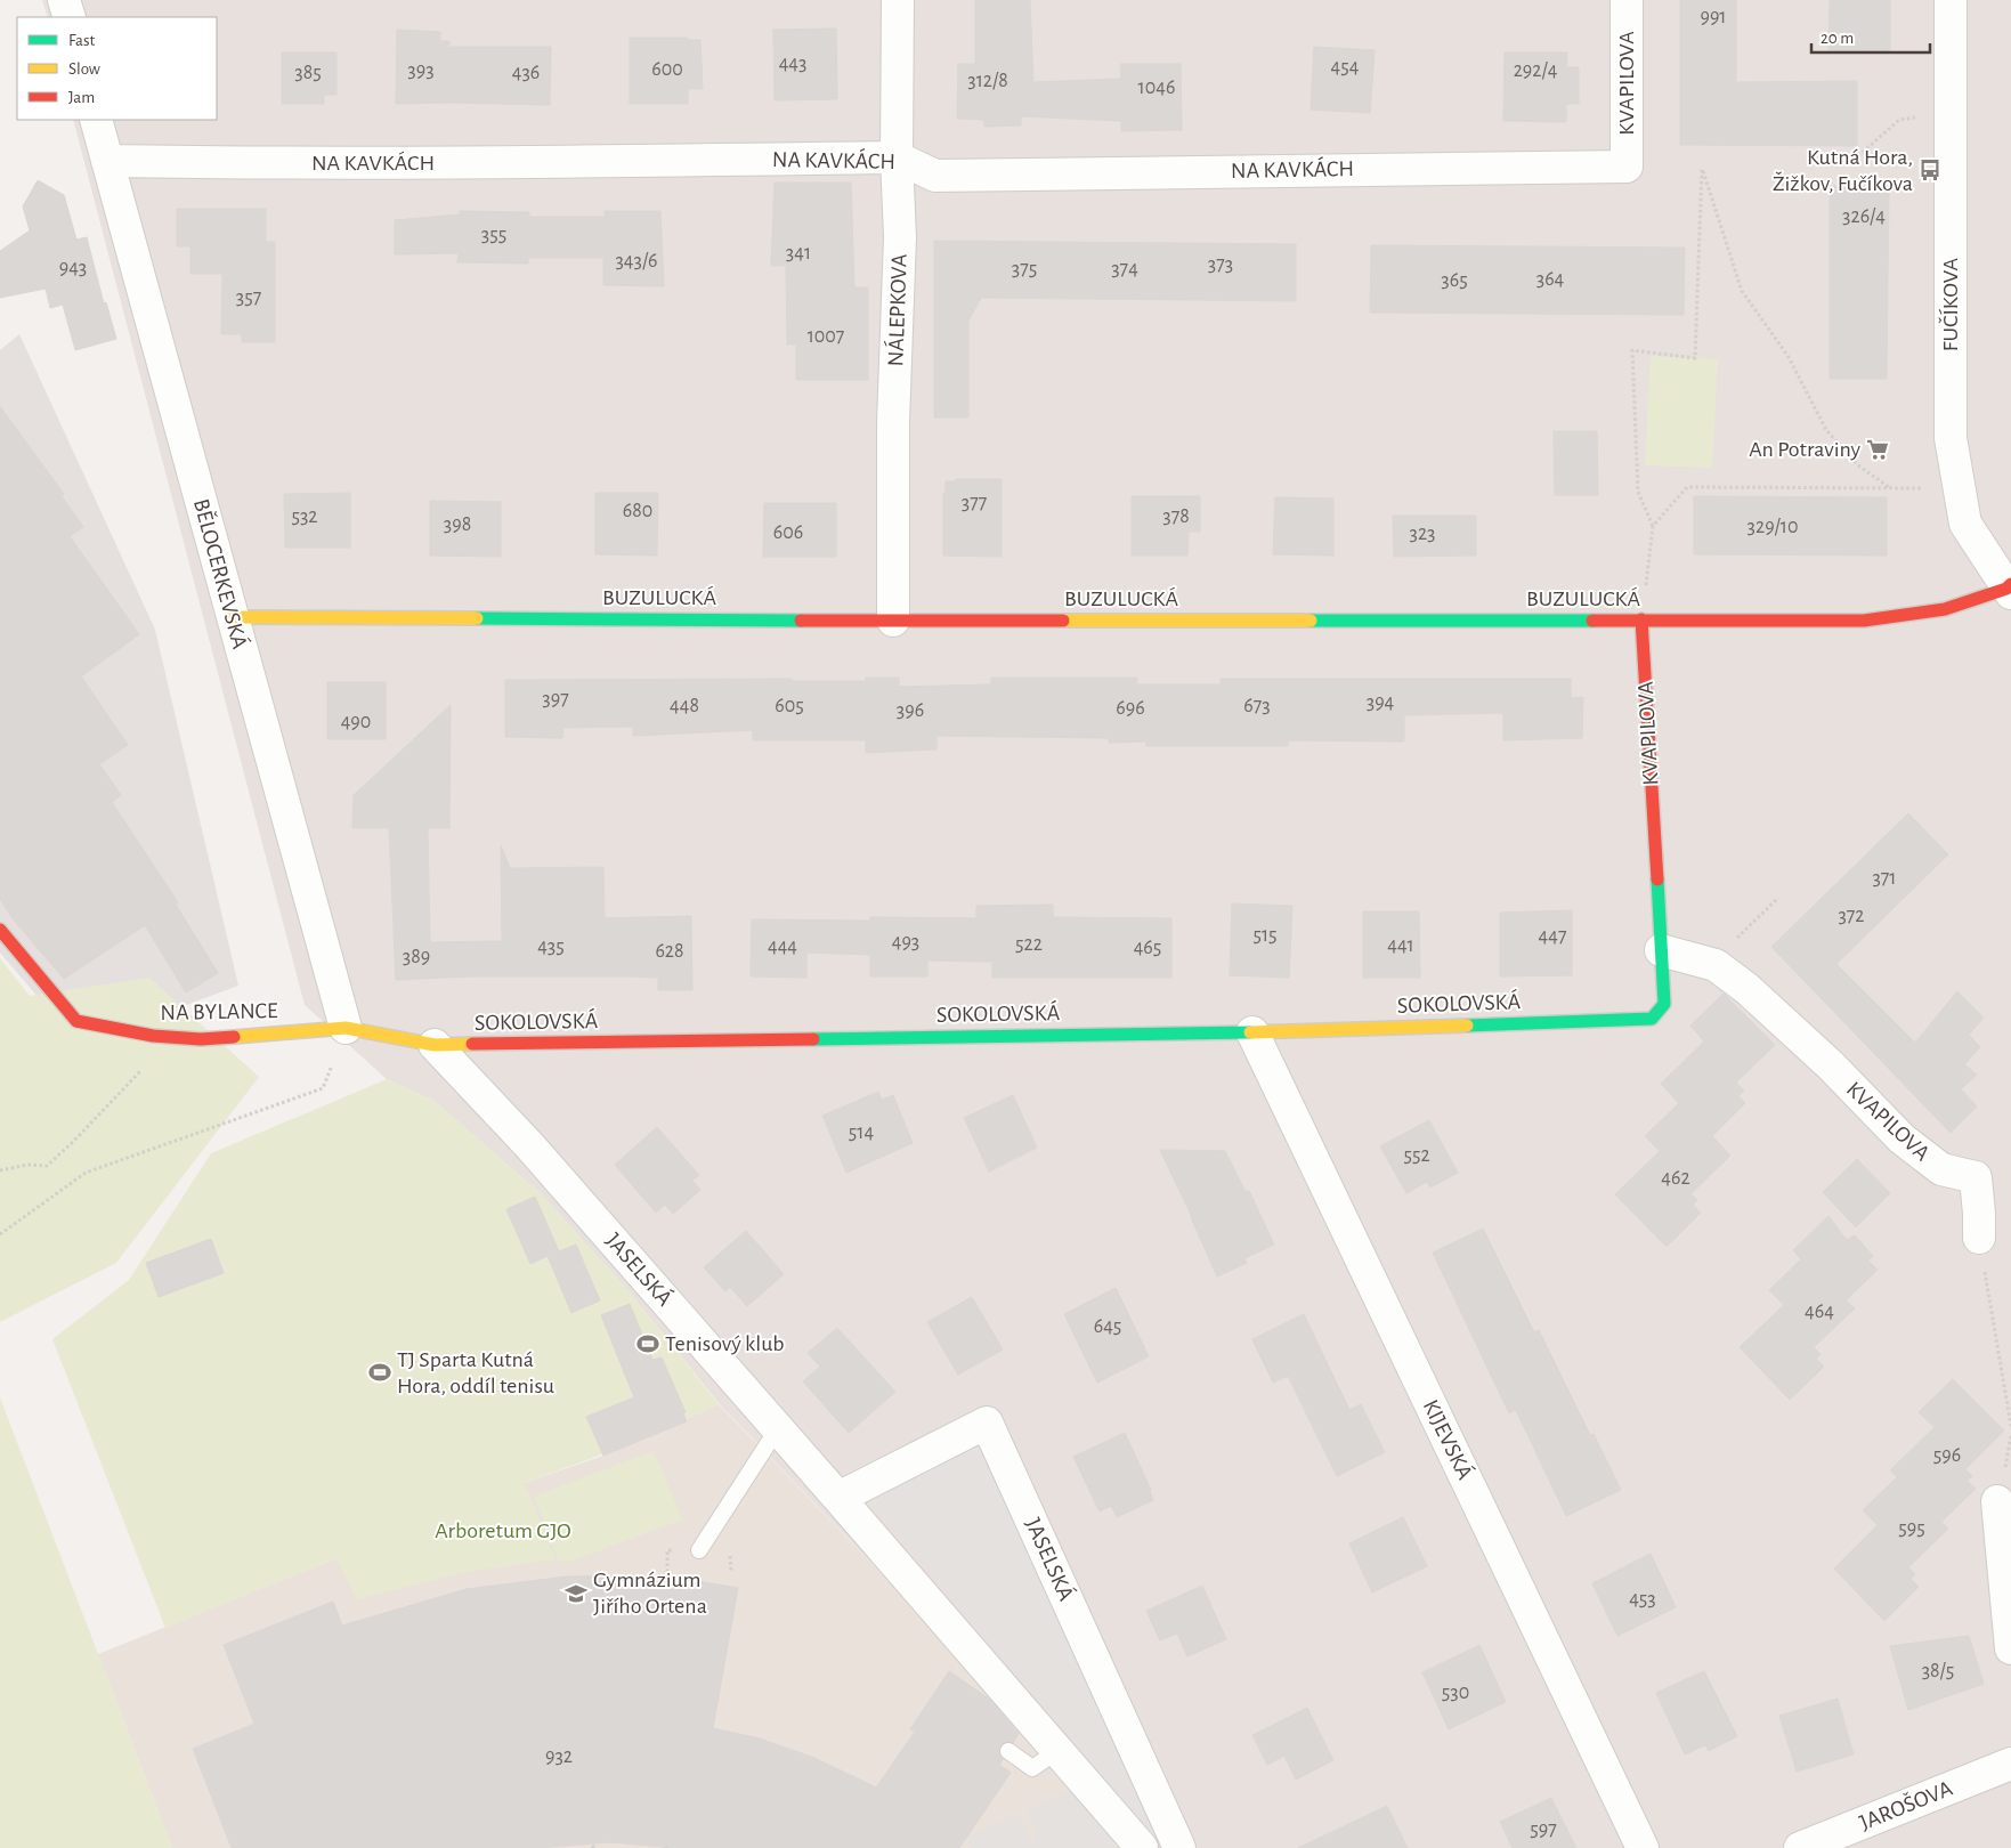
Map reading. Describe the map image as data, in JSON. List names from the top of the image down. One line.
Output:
{"streets":{"street":["KVAPILOVA","NA KAVKÁCH","FUČÍKOVA","NÁLEPKOVA","BĚLOCERKEVSKÁ","BUZULUCKÁ","SOKOLOVSKÁ","NA BYLANCE","JASELSKÁ","KIJEVSKÁ","JAROŠOVA"]},"crossings":[["KVAPILOVA","NA KAVKÁCH"],["KVAPILOVA","BUZULUCKÁ"],["KVAPILOVA","SOKOLOVSKÁ"],["NA KAVKÁCH","NÁLEPKOVA"],["NA KAVKÁCH","BĚLOCERKEVSKÁ"],["FUČÍKOVA","BUZULUCKÁ"],["NÁLEPKOVA","BUZULUCKÁ"],["BĚLOCERKEVSKÁ","BUZULUCKÁ"],["BĚLOCERKEVSKÁ","SOKOLOVSKÁ"],["BĚLOCERKEVSKÁ","NA BYLANCE"],["SOKOLOVSKÁ","NA BYLANCE"],["SOKOLOVSKÁ","JASELSKÁ"],["SOKOLOVSKÁ","KIJEVSKÁ"]],"parks":["Arboretum GJO"],"places":{"bus stop":["Kutná Hora, Žižkov, Fučíkova"],"supermarket":["An Potraviny"],"sports":["Tenisový klub","TJ Sparta Kutná Hora, oddíl tenisu"],"school or university":["Gymnázium Jiřího Ortena"]},"house_numbers":["991","443","454","600","393","292/4","385","436","312/8","1046","326/4","355","341","343/6","373","943","375","374","364","365","357","1007","377","680","532","378","398","329/10","606","323","397","394","448","605","673","696","396","490","371","372","515","447","493","522","441","435","444","465","628","389","514","552","462","464","645","596","595","453","38/5","530","932","597"],"legend":["Fast","Slow","Jam"],"scale_bar":"20 m"}
